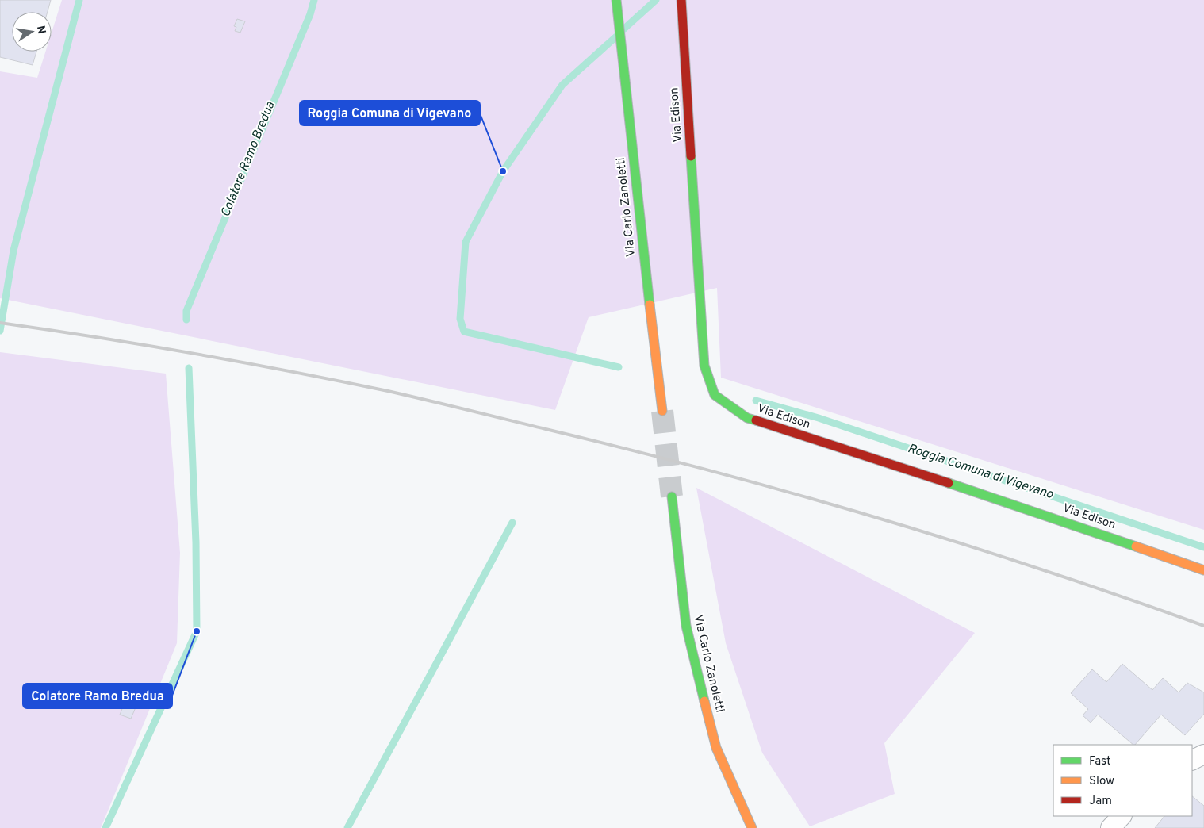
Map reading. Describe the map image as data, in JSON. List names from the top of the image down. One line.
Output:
{"streets":{"street":["Via Edison","Via Carlo Zanoletti"]},"water":["Colatore Ramo Bredua","Roggia Comuna di Vigevano"],"places":["Roggia Comuna di Vigevano","Colatore Ramo Bredua"],"legend":["Fast","Slow","Jam"],"north":"right"}
